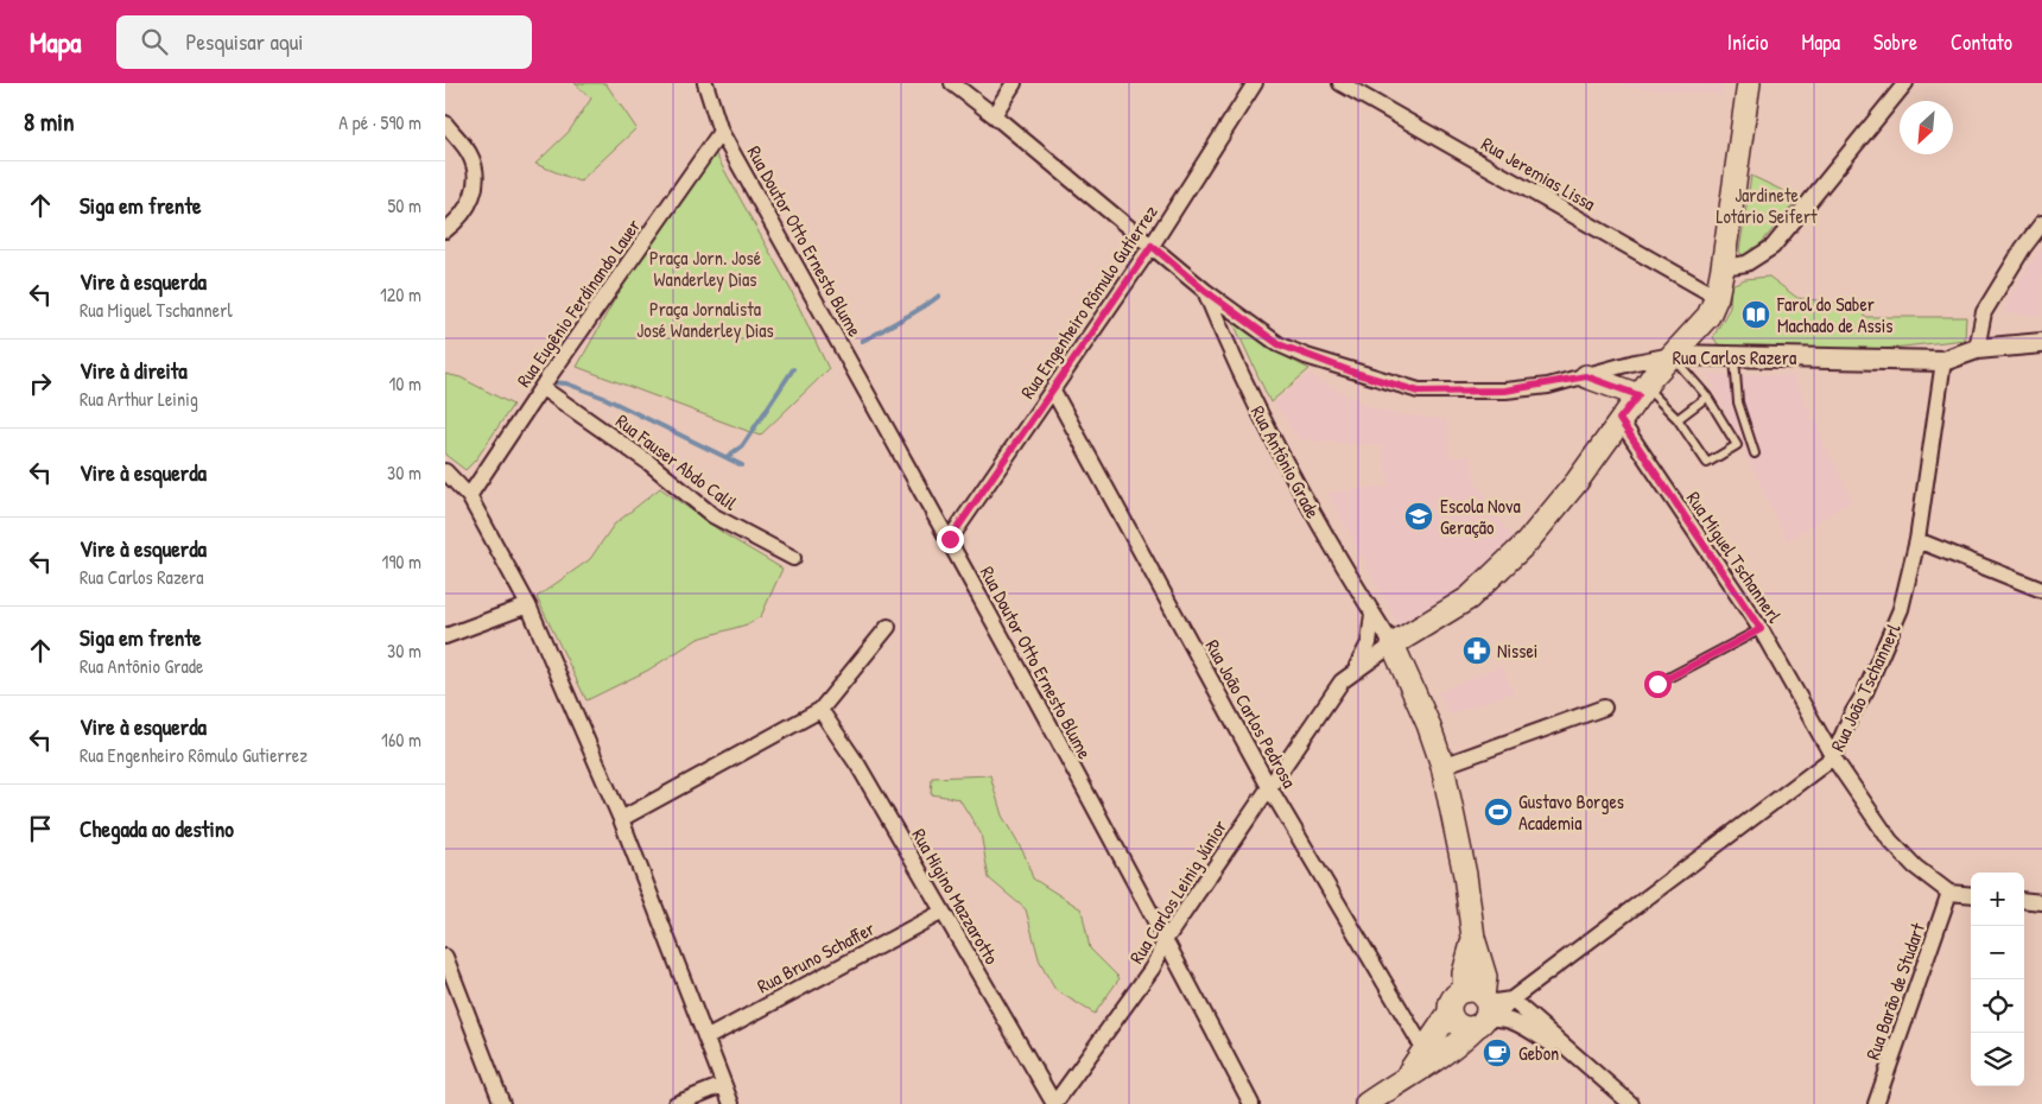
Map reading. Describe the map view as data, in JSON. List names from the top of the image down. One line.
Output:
{"streets":{"main road":["Rua Antônio Grade"],"street":["Rua Jeremias Lissa","Rua Doutor Otto Ernesto Blume","Rua Engenheiro Rômulo Gutierrez","Rua Eugênio Ferdinando Lauer","Rua Carlos Razera","Rua Fauser Abdo Calil","Rua Miguel Tschannerl","Rua João Tschannerl","Rua João Carlos Pedrosa","Rua Carlos Leinig Júnior","Rua Higino Mazzarotto","Rua Bruno Schaffer","Rua Barão de Studart"]},"crossings":[["Rua Doutor Otto Ernesto Blume","Rua Engenheiro Rômulo Gutierrez"],["Rua Doutor Otto Ernesto Blume","Rua Eugênio Ferdinando Lauer"],["Rua Doutor Otto Ernesto Blume","Rua Carlos Leinig Júnior"],["Rua Engenheiro Rômulo Gutierrez","Rua Antônio Grade"],["Rua Engenheiro Rômulo Gutierrez","Rua João Carlos Pedrosa"],["Rua Eugênio Ferdinando Lauer","Rua Fauser Abdo Calil"],["Rua Carlos Razera","Rua Antônio Grade"],["Rua Carlos Razera","Rua João Tschannerl"],["Rua Antônio Grade","Rua João Tschannerl"],["Rua Antônio Grade","Rua Carlos Leinig Júnior"],["Rua Miguel Tschannerl","Rua João Tschannerl"],["Rua Miguel Tschannerl","Rua Barão de Studart"],["Rua João Carlos Pedrosa","Rua Carlos Leinig Júnior"],["Rua Carlos Leinig Júnior","Rua Higino Mazzarotto"],["Rua Higino Mazzarotto","Rua Bruno Schaffer"]],"parks":["Jardinete Lotário Seifert","Praça Jorn. José Wanderley Dias","Praça Jornalista José Wanderley Dias"],"places":{"library":["Farol do Saber Machado de Assis"],"school or university":["Escola Nova Geração"],"pharmacy":["Nissei"],"sports":["Gustavo Borges Academia"],"cafe":["Gebon"]},"north":"bottom left","page":{"header":"Mapa","search":"Pesquisar aqui","nav":["Início","Mapa","Sobre","Contato"],"heading":["8 min","A pé · 590 m"],"list":[["Siga em frente","50 m"],["Vire à esquerda","Rua Miguel Tschannerl","120 m"],["Vire à direita","Rua Arthur Leinig","10 m"],["Vire à esquerda","30 m"],["Vire à esquerda","Rua Carlos Razera","190 m"],["Siga em frente","Rua Antônio Grade","30 m"],["Vire à esquerda","Rua Engenheiro Rômulo Gutierrez","160 m"],"Chegada ao destino"],"map_buttons":["+","−"]}}
